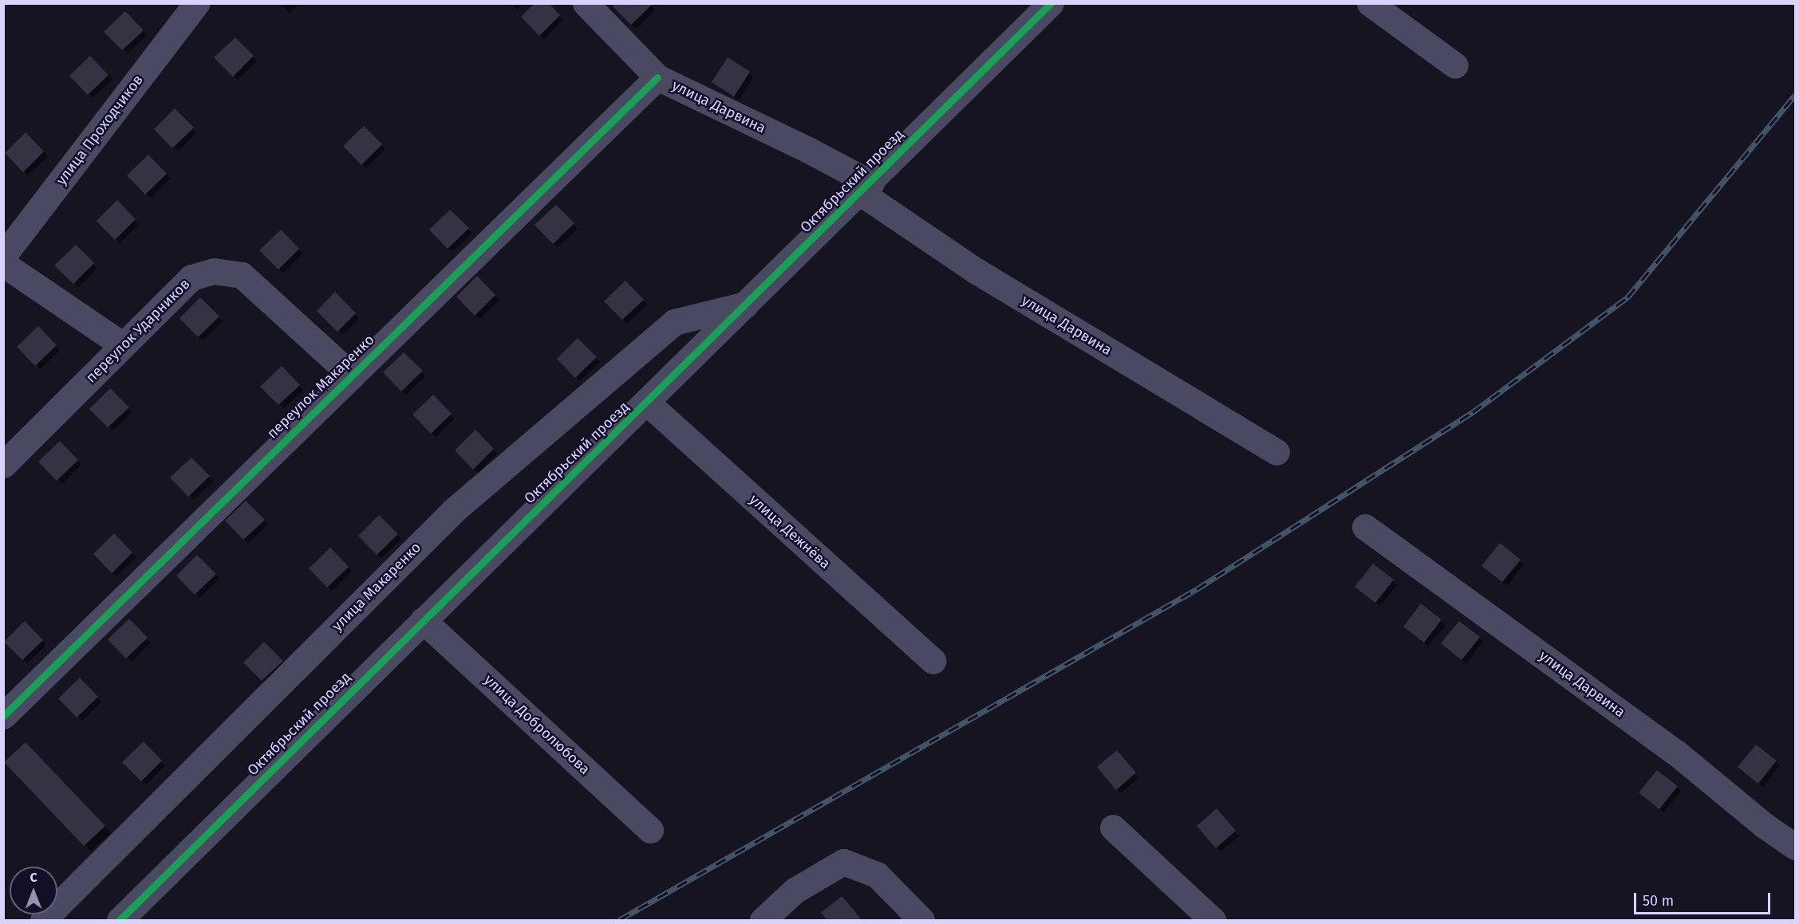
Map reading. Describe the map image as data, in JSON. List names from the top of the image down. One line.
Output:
{"streets":{"street":["улица Дарвина","улица Проходчиков","Октябрьский проезд","переулок Ударников","переулок Макаренко","улица Дежнёва","улица Макаренко","улица Добролюбова"]},"crossings":[["улица Дарвина","Октябрьский проезд"],["улица Дарвина","переулок Макаренко"],["Октябрьский проезд","улица Дежнёва"],["Октябрьский проезд","улица Макаренко"],["Октябрьский проезд","улица Добролюбова"],["переулок Ударников","переулок Макаренко"]],"scale_bar":"50 m","north":"top"}
